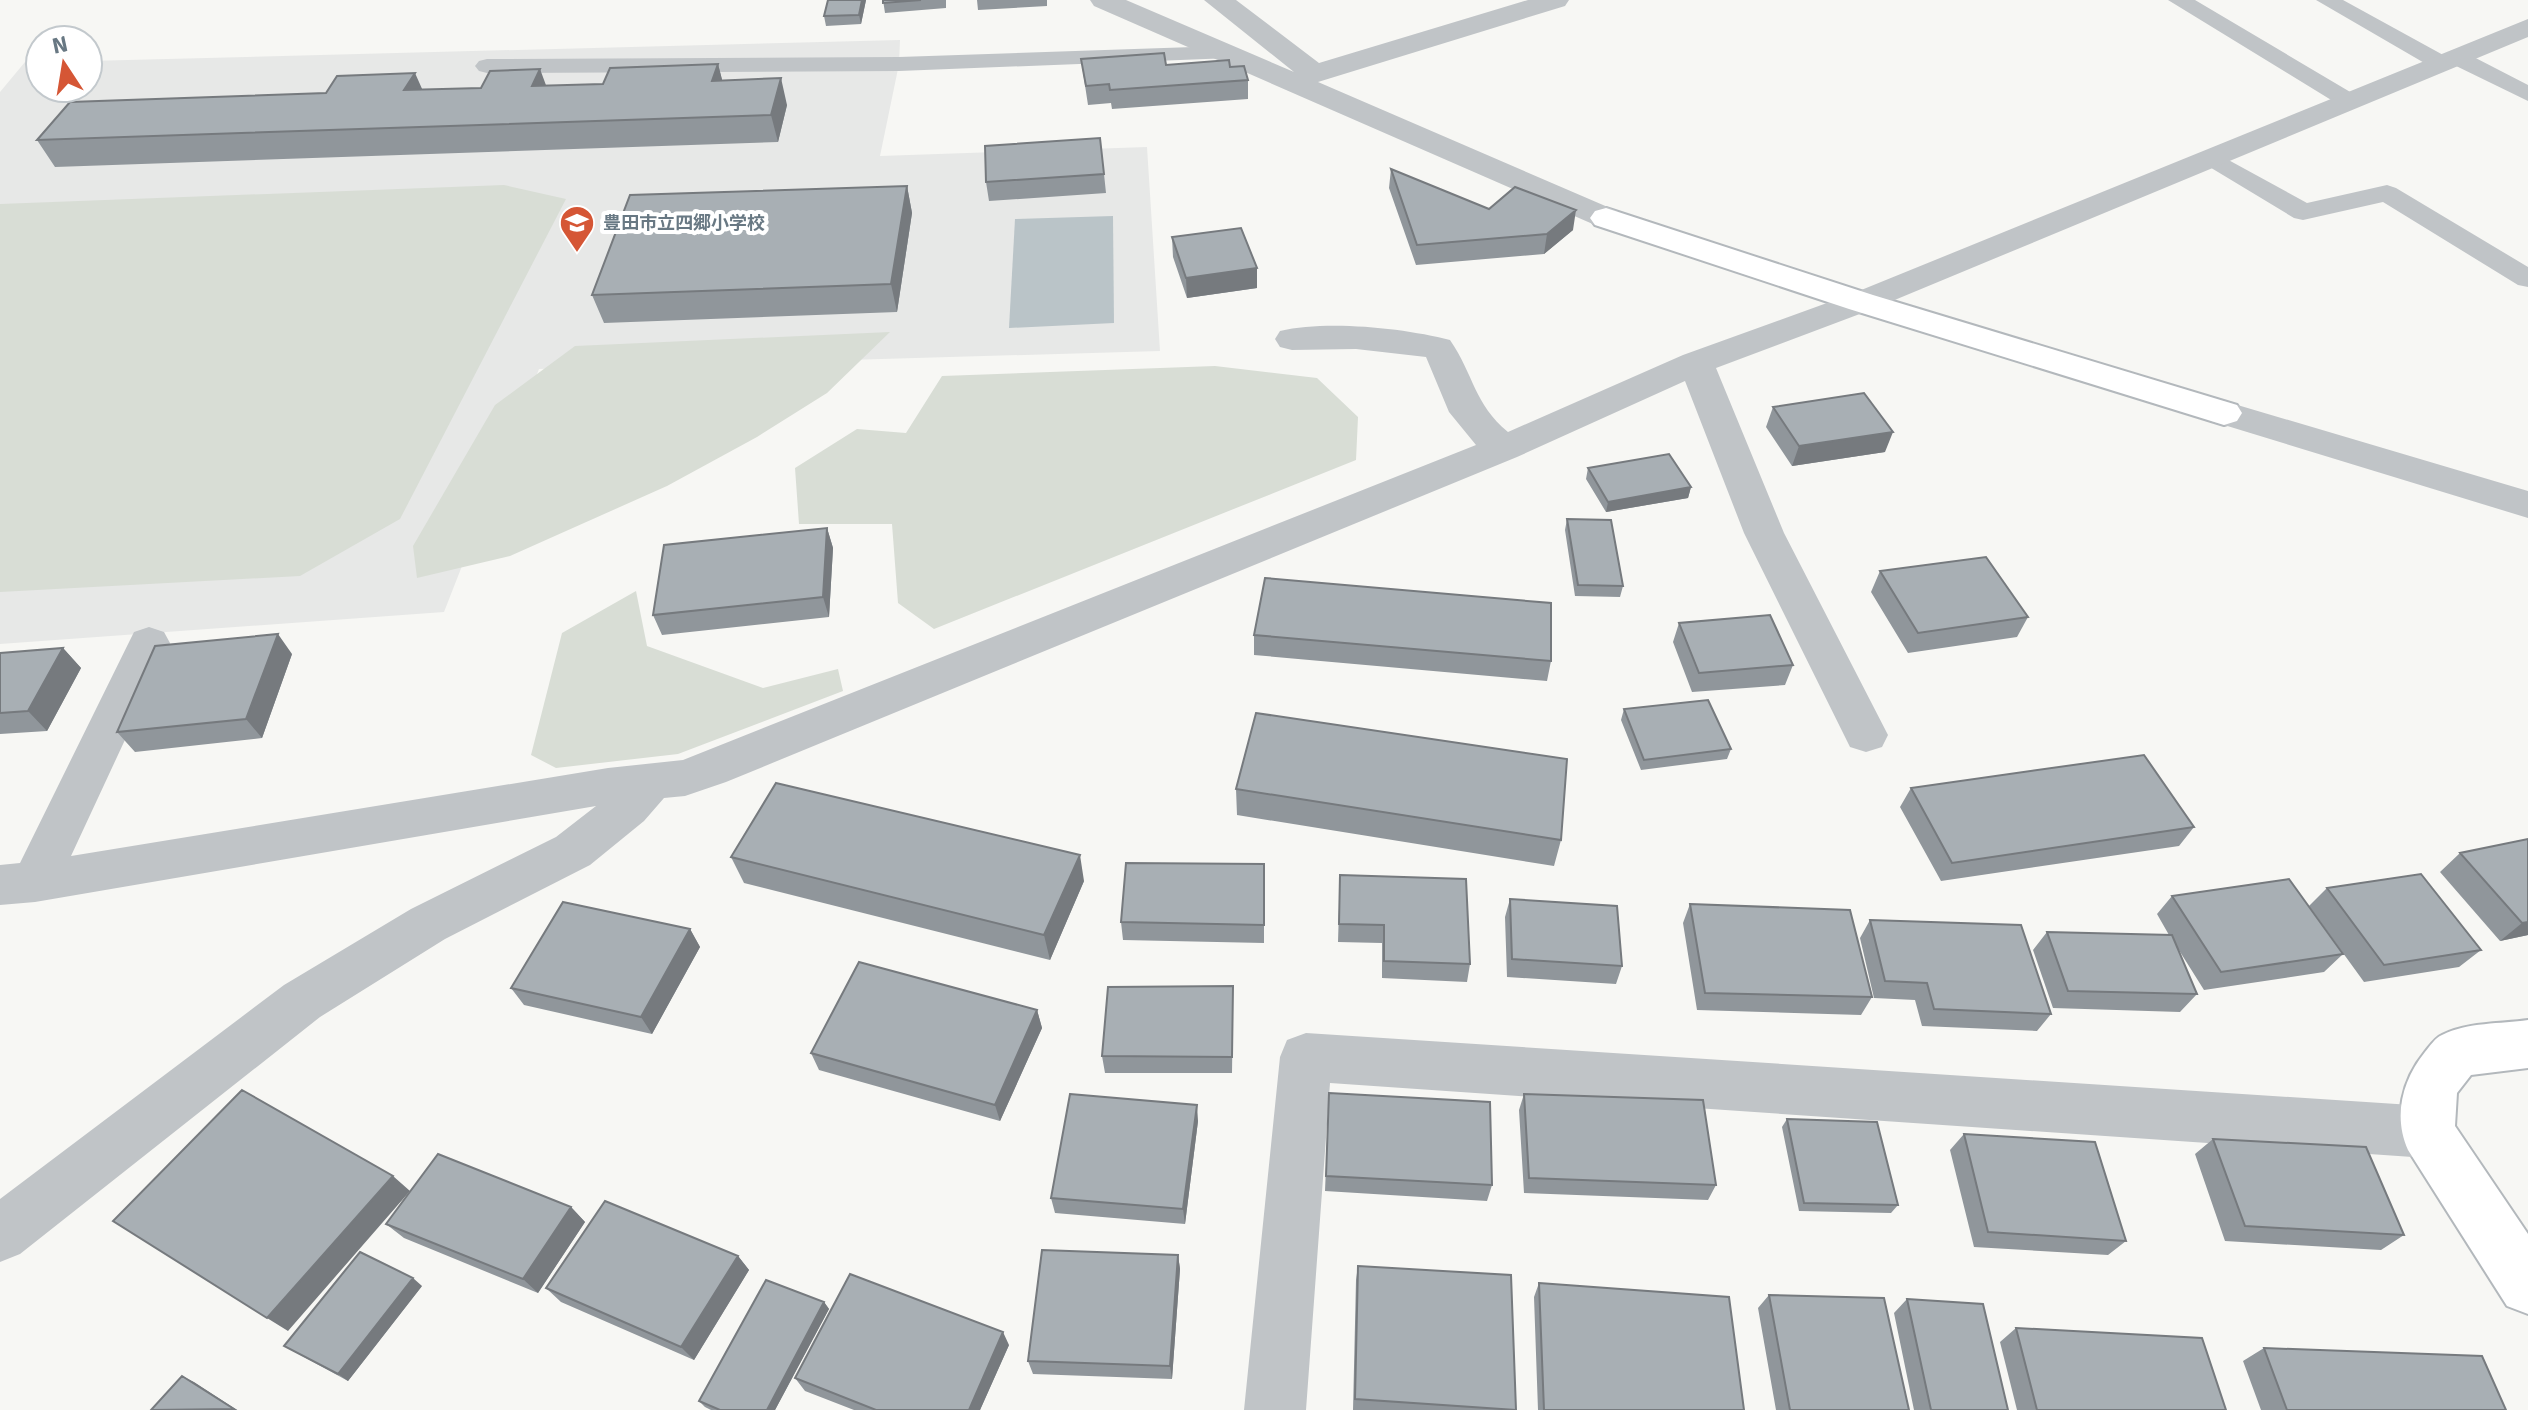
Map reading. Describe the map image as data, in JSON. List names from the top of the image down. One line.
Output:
{"places":{"school or university":["豊田市立四郷小学校"]},"north":"top"}
